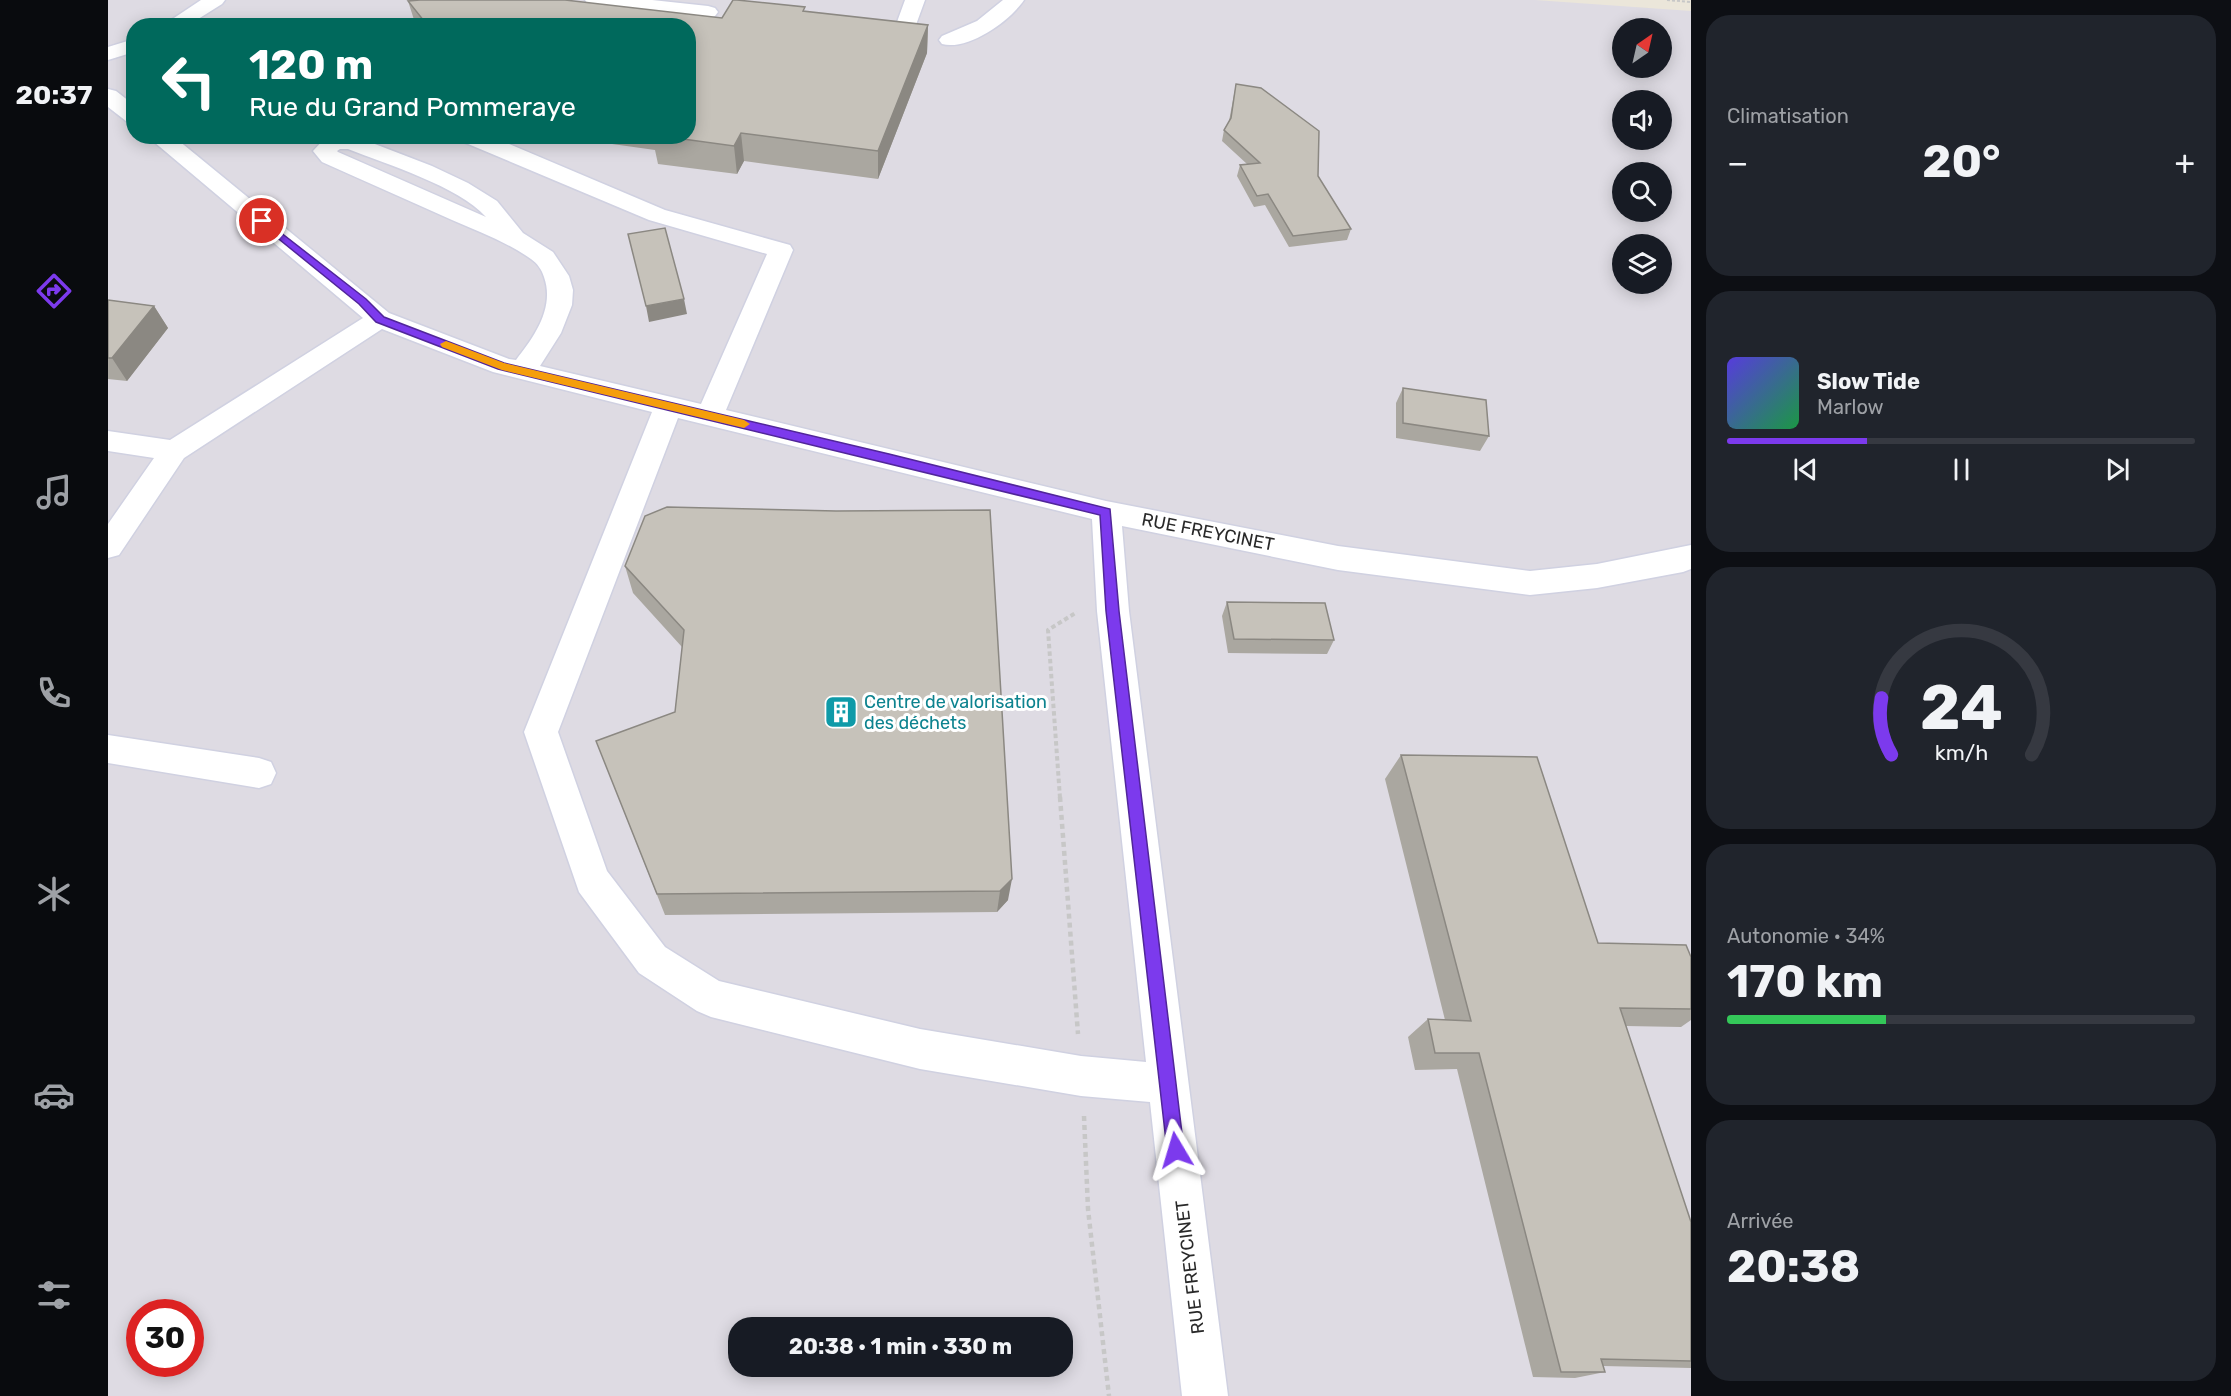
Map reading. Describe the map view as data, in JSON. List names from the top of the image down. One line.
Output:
{"streets":{"street":["RUE FREYCINET"]},"places":{"building":["Centre de valorisation des déchets"]},"north":"top right","page":{"tabs":"20:37","tile":["Climatisation",["Autonomie · 34%","170 km"],["Arrivée","20:38"]],"turn":["120 m","Rue du Grand Pommeraye"],"heat":["−","20°","+"],"song":["Slow Tide","Marlow"],"limit":"30","trip":"20:38 · 1 min · 330 m","gauge":["24","km/h"]}}
